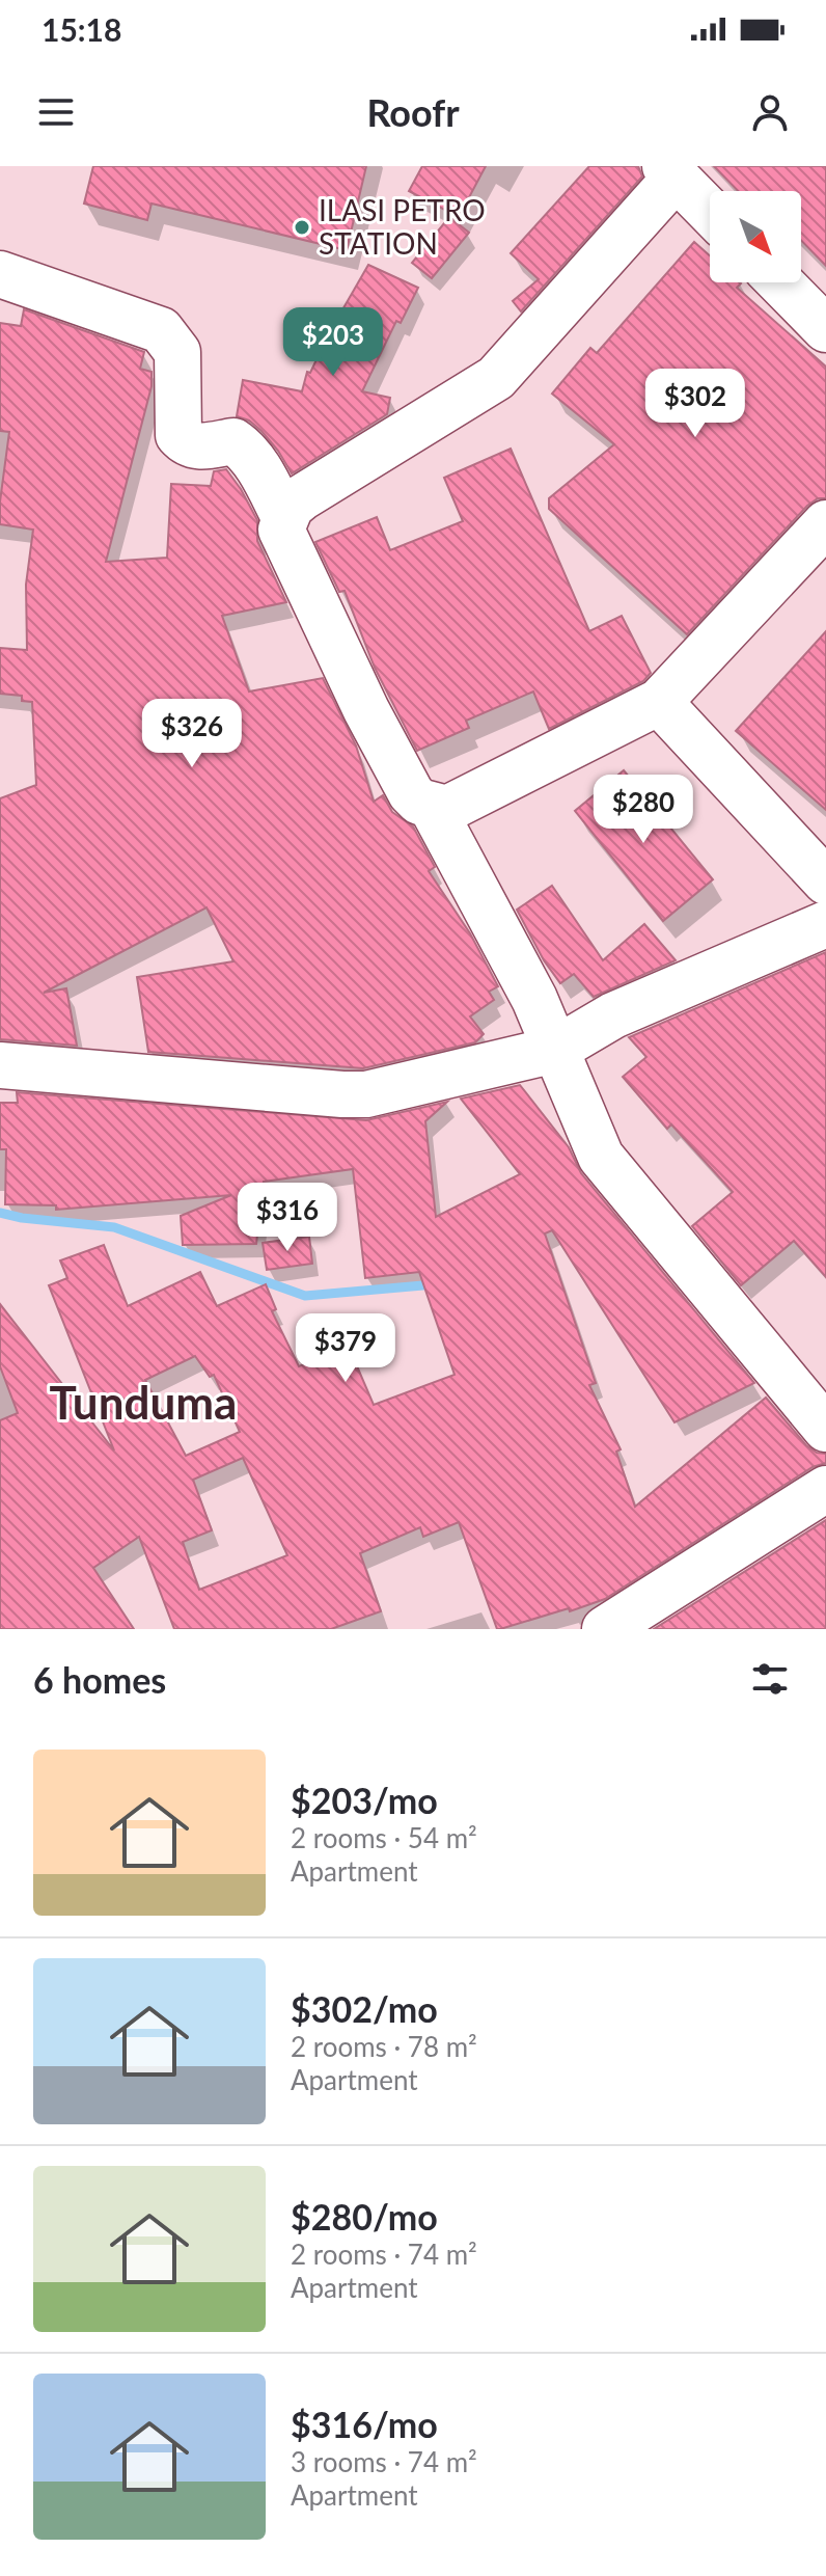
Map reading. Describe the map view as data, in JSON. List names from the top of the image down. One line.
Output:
{"districts":["Tunduma"],"places":["ILASI PETRO STATION"],"north":"bottom right","page":{"status":"15:18","header":"Roofr","price":["$203","$302","$326","$280","$316","$379"],"heading":"6 homes","list":[{"name":"$203/mo","note":"2 rooms · 54 m² · Apartment"},{"name":"$302/mo","note":"2 rooms · 78 m² · Apartment"},{"name":"$280/mo","note":"2 rooms · 74 m² · Apartment"},{"name":"$316/mo","note":"3 rooms · 74 m² · Apartment"}]}}
